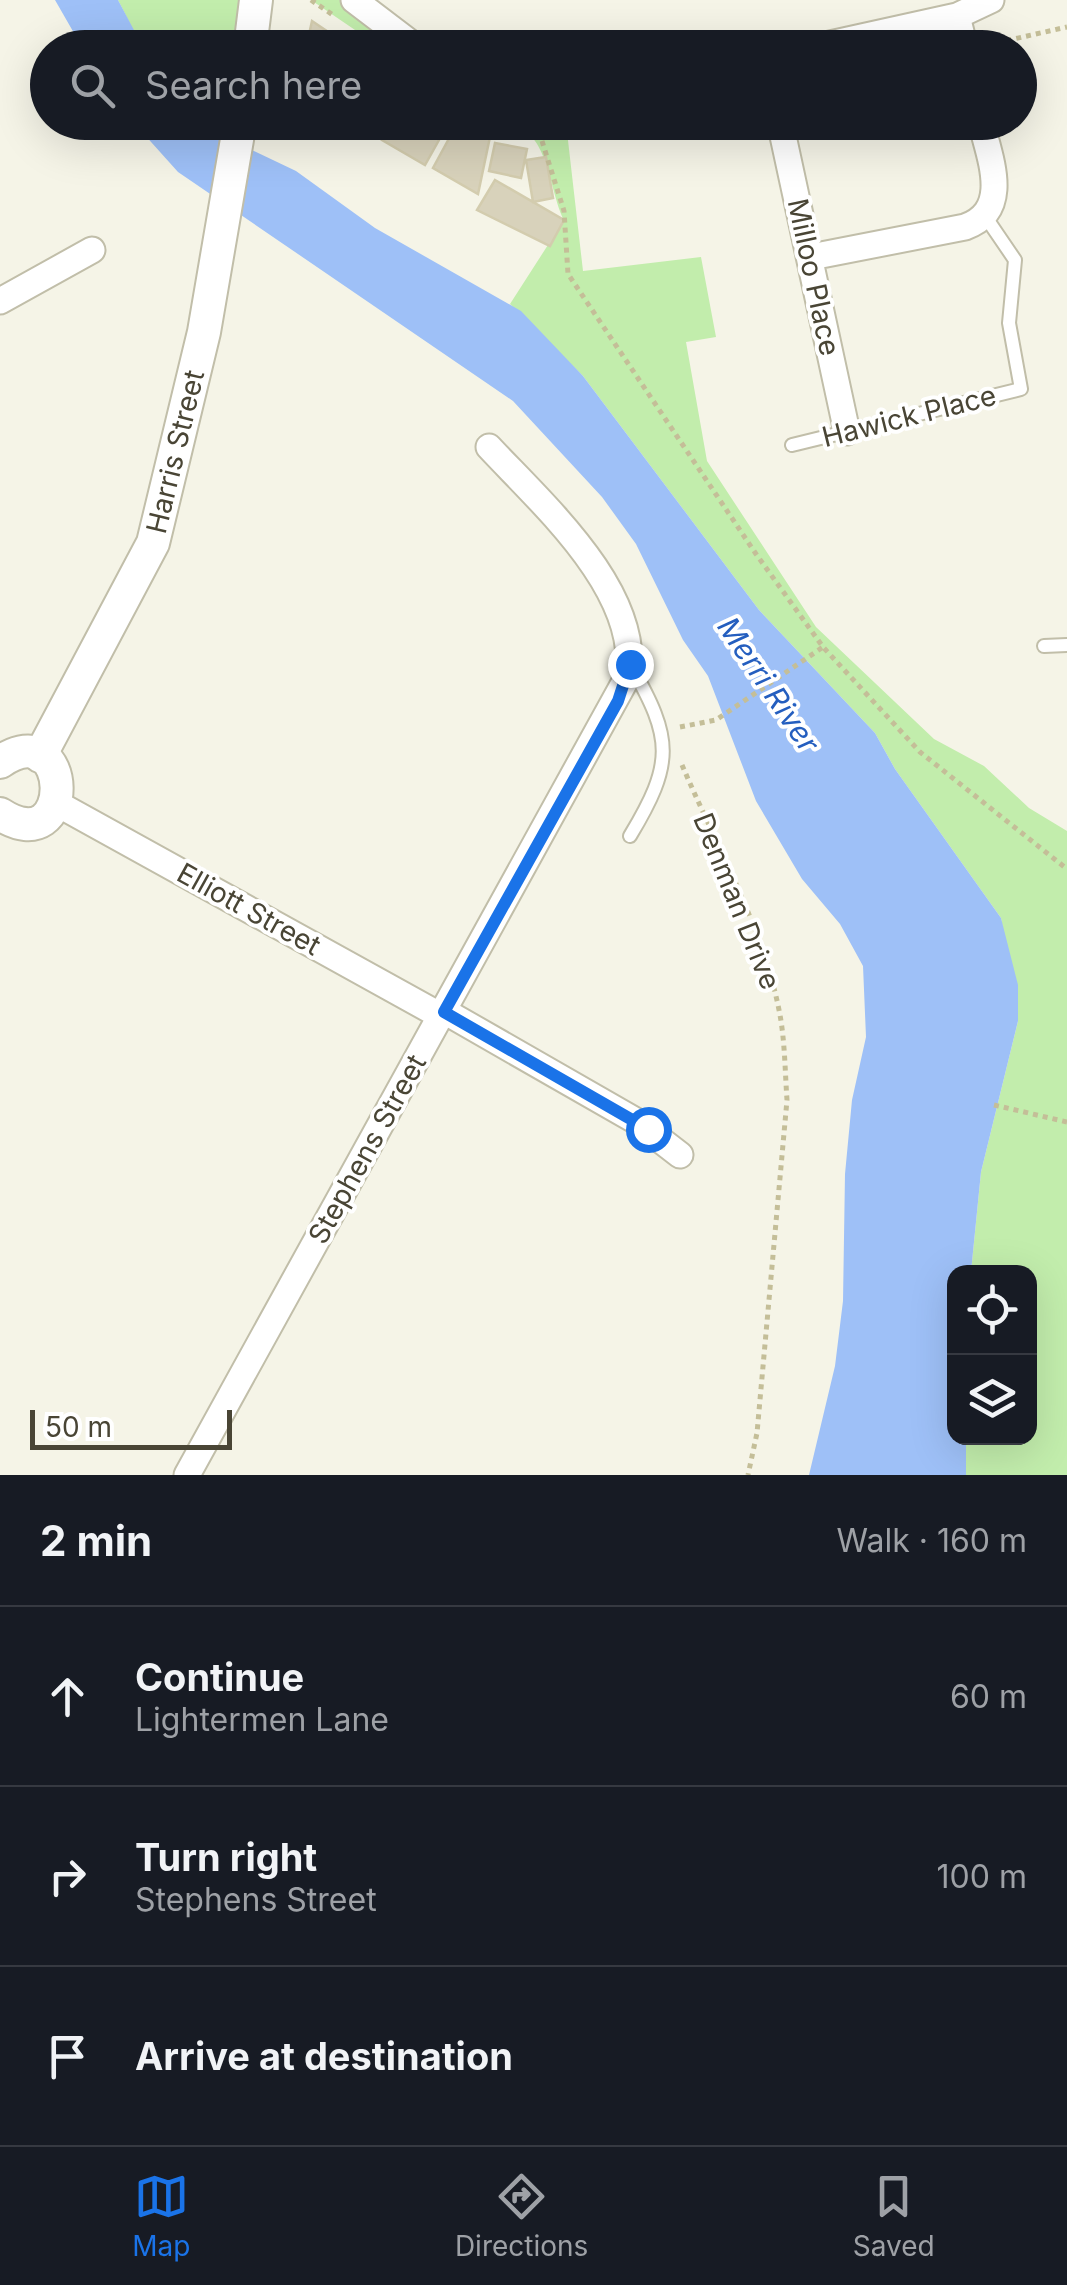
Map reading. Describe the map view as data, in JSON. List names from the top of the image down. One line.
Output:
{"streets":{"street":["Milloo Place","Harris Street","Elliott Street","Stephens Street"],"lane":["Hawick Place"],"path":["Denman Drive"]},"crossings":[["Milloo Place","Hawick Place"],["Elliott Street","Stephens Street"]],"water":["Merri River"],"scale_bar":"50 m","page":{"search":"Search here","scale":"50 m","heading":["2 min","Walk · 160 m"],"list":[["Continue","Lightermen Lane","60 m"],["Turn right","Stephens Street","100 m"],"Arrive at destination"],"nav":["Map","Directions","Saved"]}}
